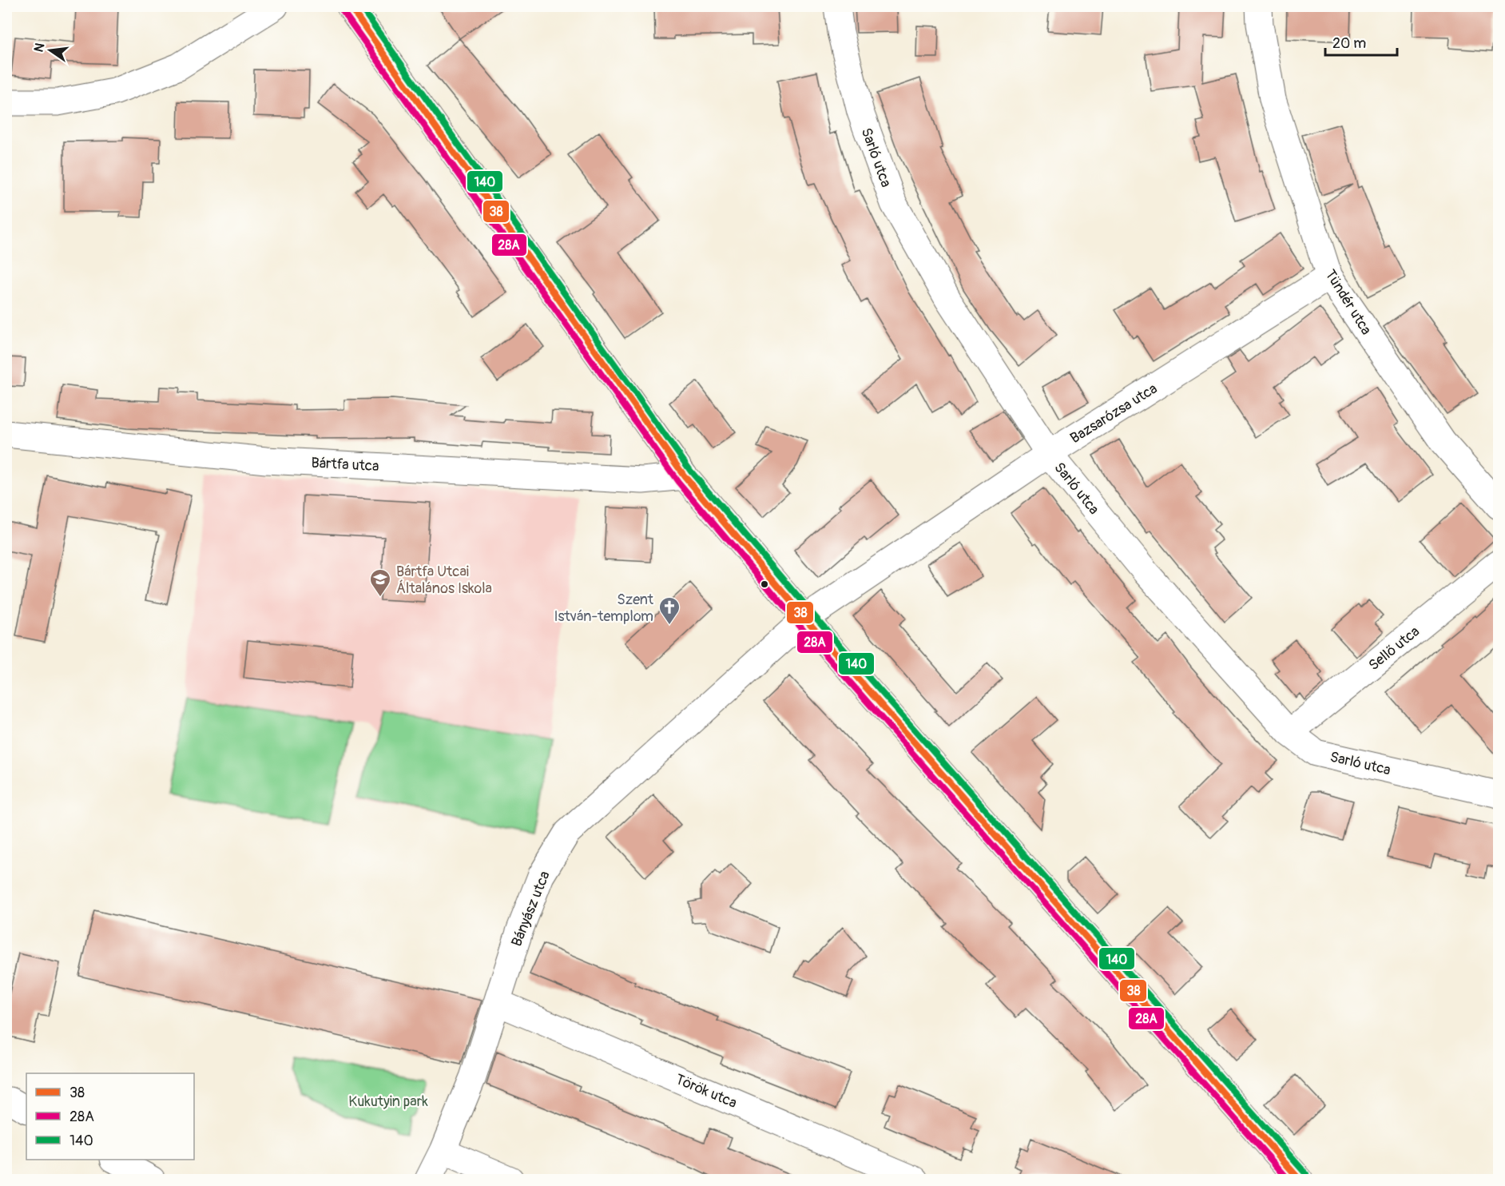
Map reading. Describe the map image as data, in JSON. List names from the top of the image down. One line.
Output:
{"streets":{"street":["Sarló utca","Tündér utca","Bazsarózsa utca","Bártfa utca","Sellő utca","Bányász utca","Török utca"]},"crossings":[["Sarló utca","Bazsarózsa utca"],["Sarló utca","Sellő utca"],["Tündér utca","Bazsarózsa utca"],["Bazsarózsa utca","Bányász utca"],["Bányász utca","Török utca"]],"parks":["Kukutyin park"],"places":{"school or university":["Bártfa Utcai Általános Iskola"],"church":["Szent István-templom"]},"lines":["transit line 38","transit line 140","transit line 28A"],"legend":["38","28A","140"],"scale_bar":"20 m","north":"left"}
